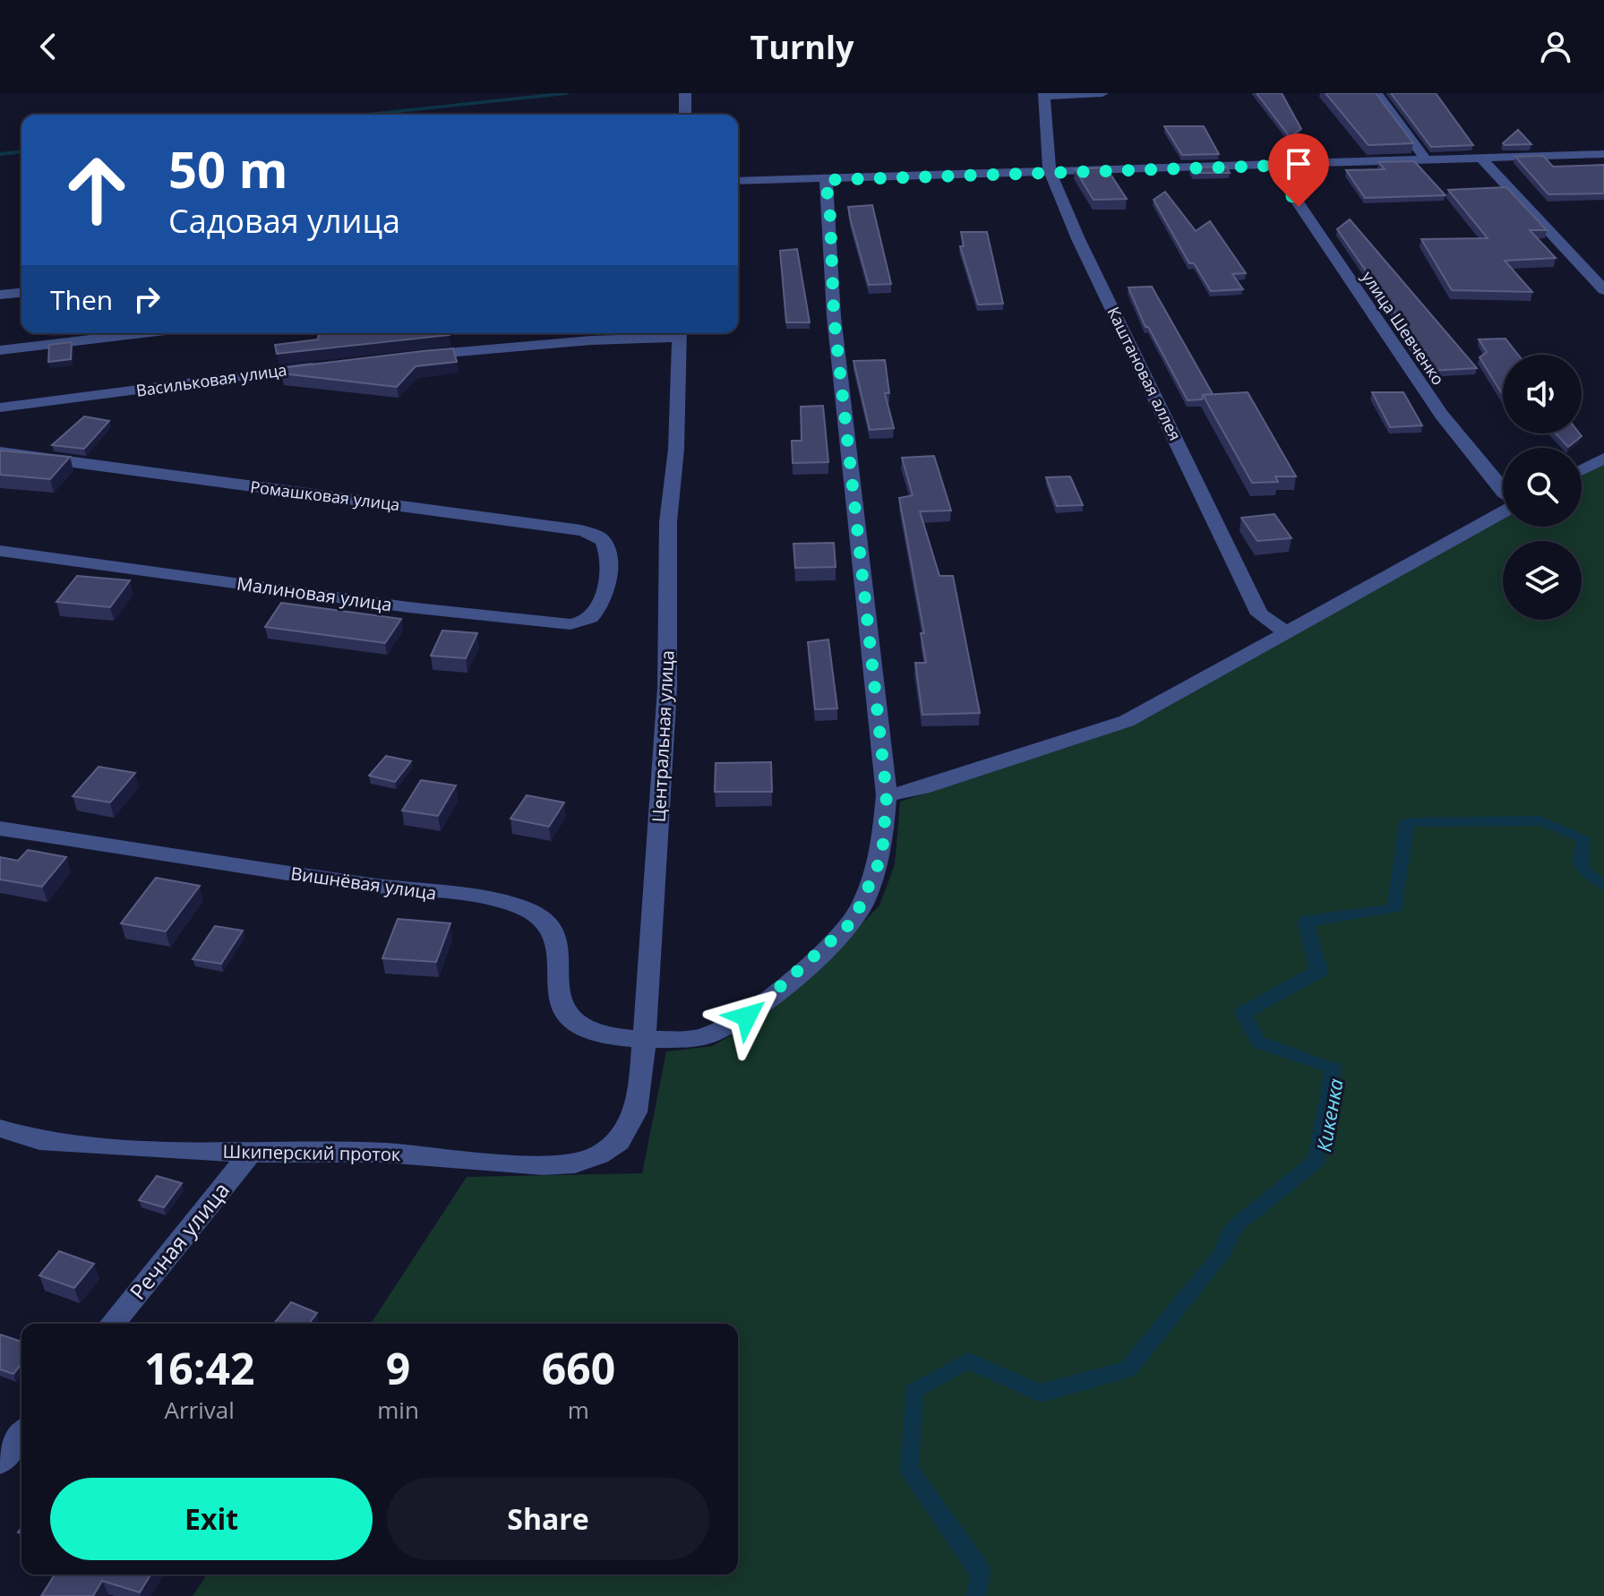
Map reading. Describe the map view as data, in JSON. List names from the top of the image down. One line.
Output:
{"streets":{"street":["улица Шевченко","Каштановая аллея","Васильковая улица","Ромашковая улица","Малиновая улица","Центральная улица","Вишнёвая улица","Шкиперский проток","Речная улица"]},"crossings":[["Ромашковая улица","Малиновая улица"],["Центральная улица","Вишнёвая улица"],["Центральная улица","Шкиперский проток"],["Шкиперский проток","Речная улица"]],"water":["Кикенка"],"page":{"header":"Turnly","turn":["50 m","Садовая улица"],"then":"Then","eta":["16:42","Arrival","9","min","660","m"],"buttons":["Exit","Share"]}}
